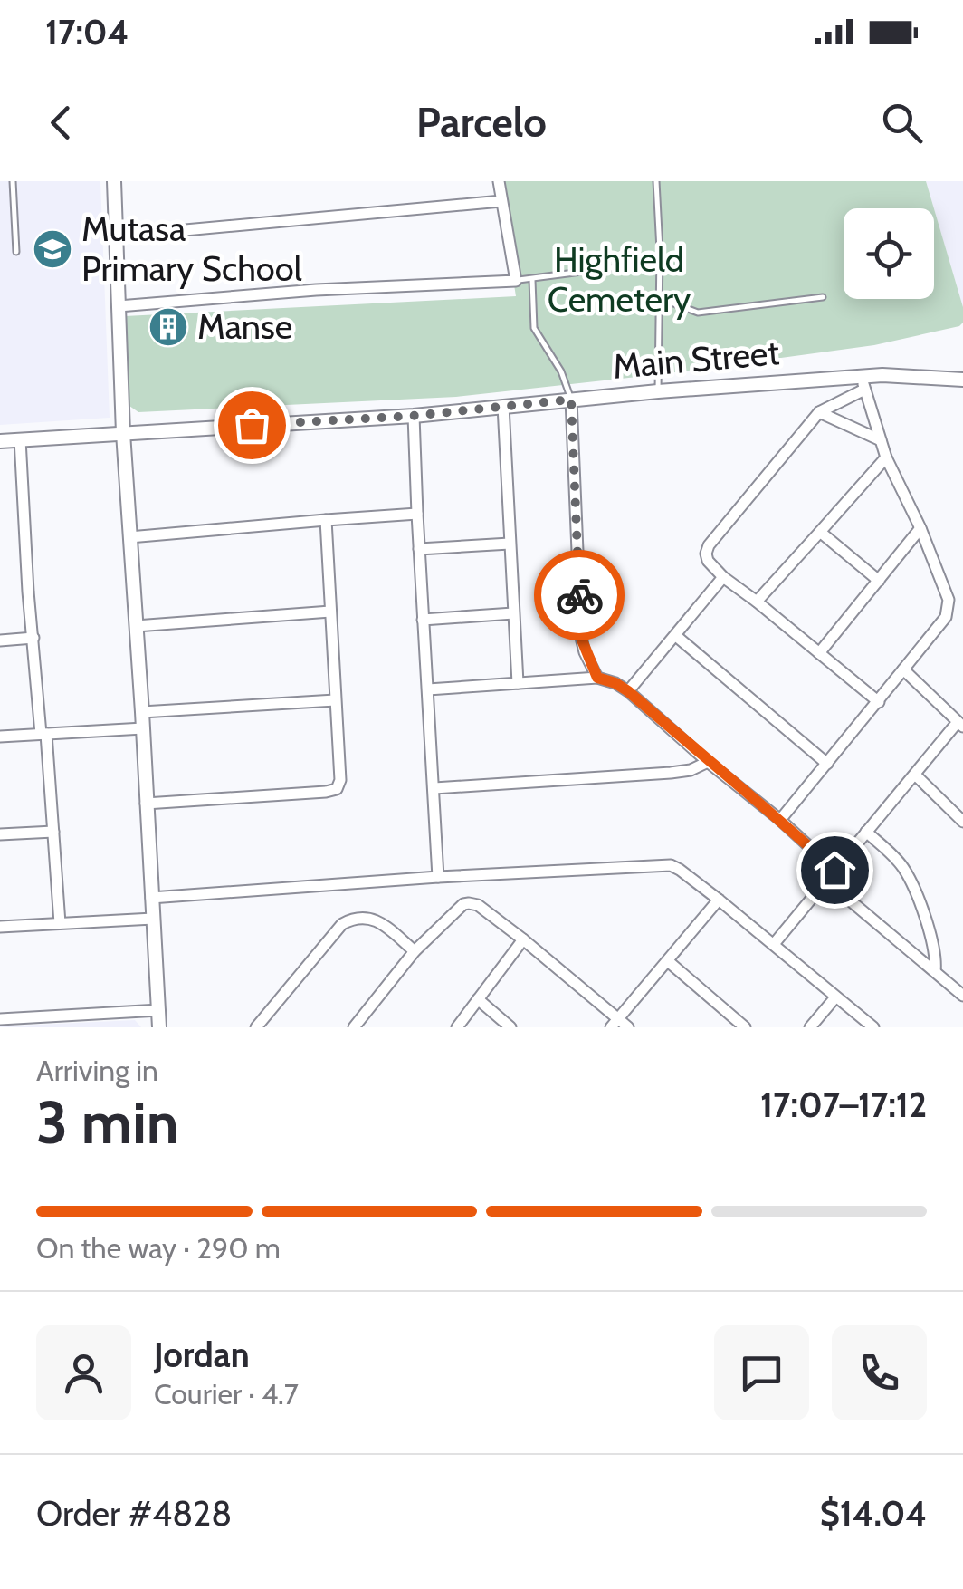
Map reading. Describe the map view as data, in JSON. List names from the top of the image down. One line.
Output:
{"streets":{"street":["Main Street"]},"parks":["Highfield Cemetery"],"places":{"school or university":["Mutasa Primary School"],"building":["Manse"]},"page":{"status":"17:04","header":"Parcelo","heading":["3 min","Arriving in","17:07–17:12"],"panel":["Jordan","Courier · 4.7","Order #4828","$14.04"],"bar":"On the way · 290 m"}}
